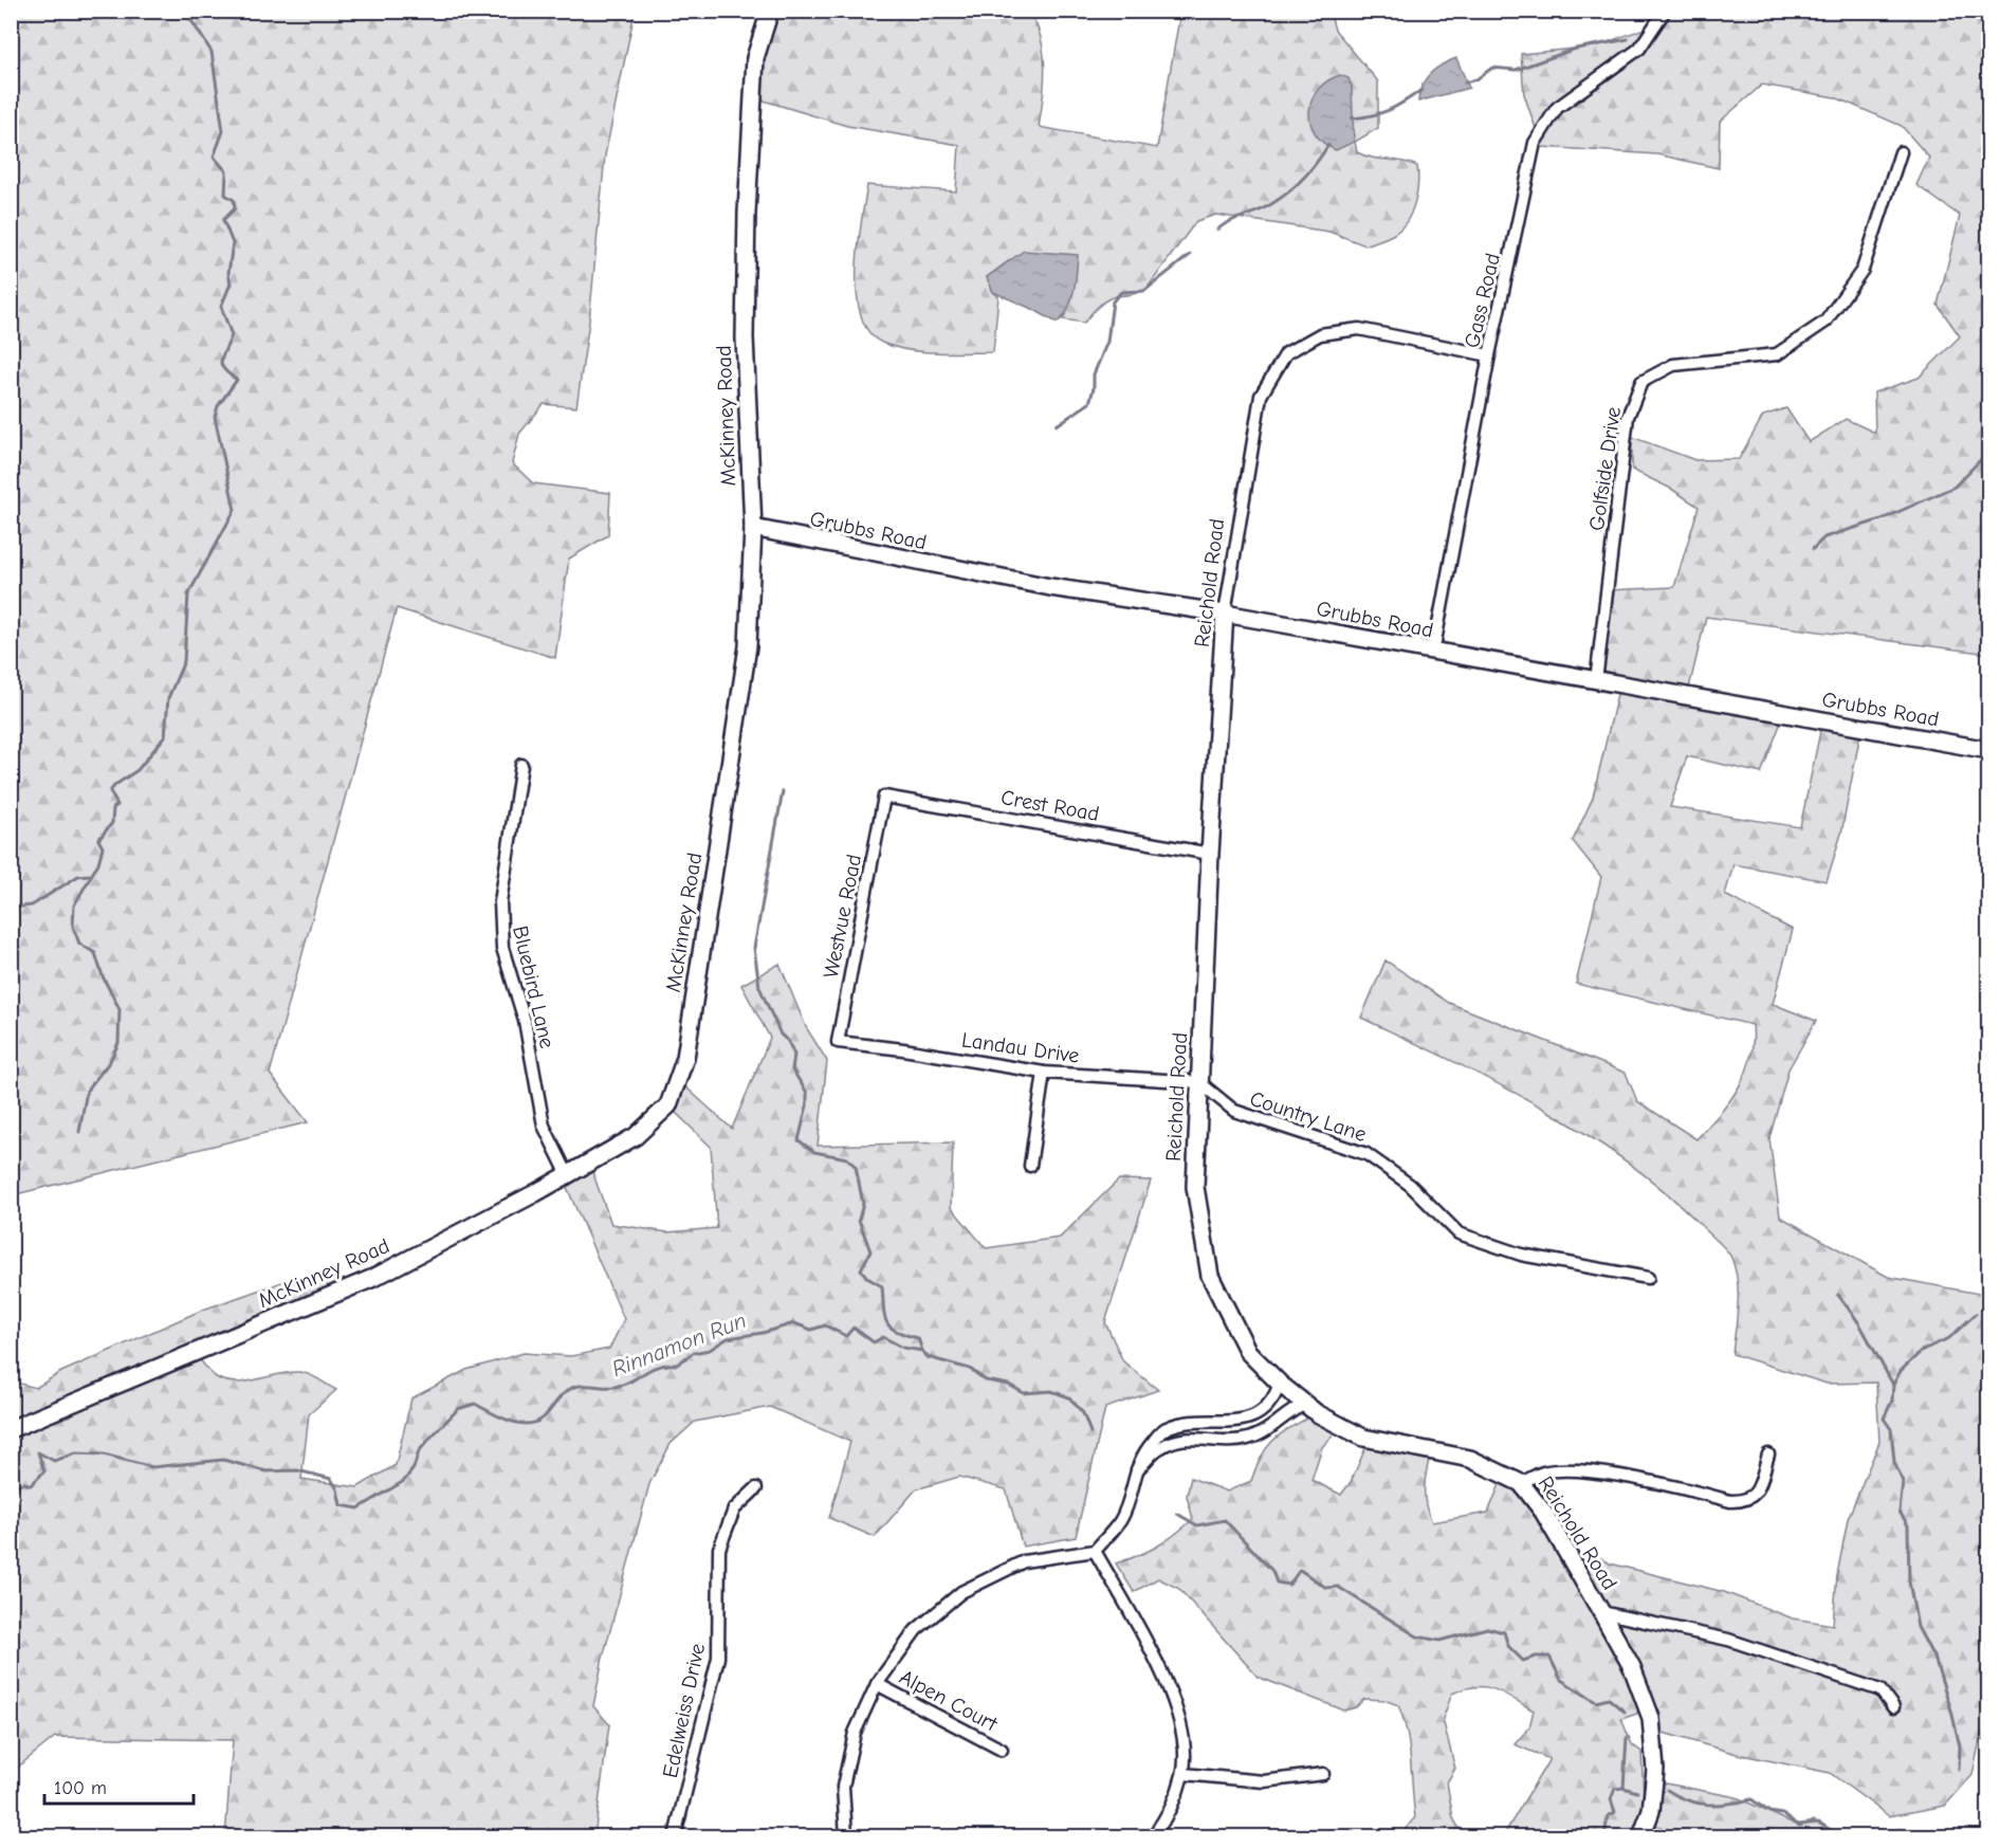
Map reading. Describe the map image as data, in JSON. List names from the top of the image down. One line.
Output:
{"streets":{"street":["Gass Road","McKinney Road","Golfside Drive","Grubbs Road","Reichold Road","Crest Road","Westvue Road","Bluebird Lane","Landau Drive","Country Lane","Alpen Court","Edelweiss Drive"]},"crossings":[["Gass Road","Grubbs Road"],["Gass Road","Reichold Road"],["McKinney Road","Grubbs Road"],["McKinney Road","Bluebird Lane"],["Golfside Drive","Grubbs Road"],["Grubbs Road","Reichold Road"],["Reichold Road","Crest Road"],["Reichold Road","Landau Drive"],["Reichold Road","Country Lane"],["Crest Road","Westvue Road"],["Westvue Road","Landau Drive"],["Landau Drive","Country Lane"]],"water":["Rinnamon Run"],"scale_bar":"100 m"}
